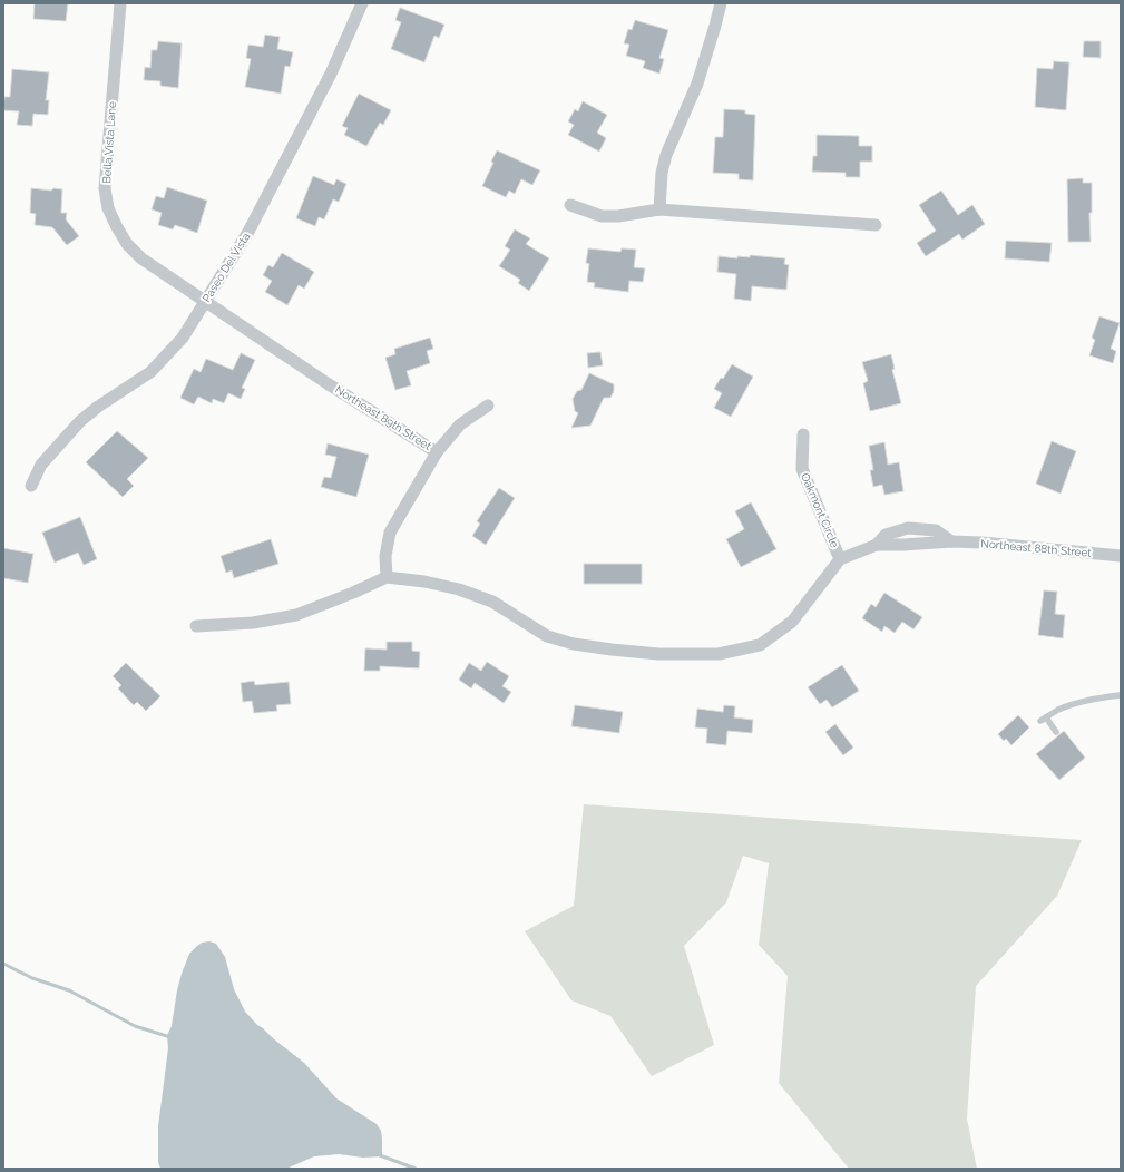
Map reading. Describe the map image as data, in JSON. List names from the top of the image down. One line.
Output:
{"streets":{"street":["Bella Vista Lane","Paseo Del Vista","Northeast 89th Street","Oakmont Circle","Northeast 88th Street"]},"crossings":[["Bella Vista Lane","Paseo Del Vista"],["Bella Vista Lane","Northeast 89th Street"],["Oakmont Circle","Northeast 88th Street"]]}
